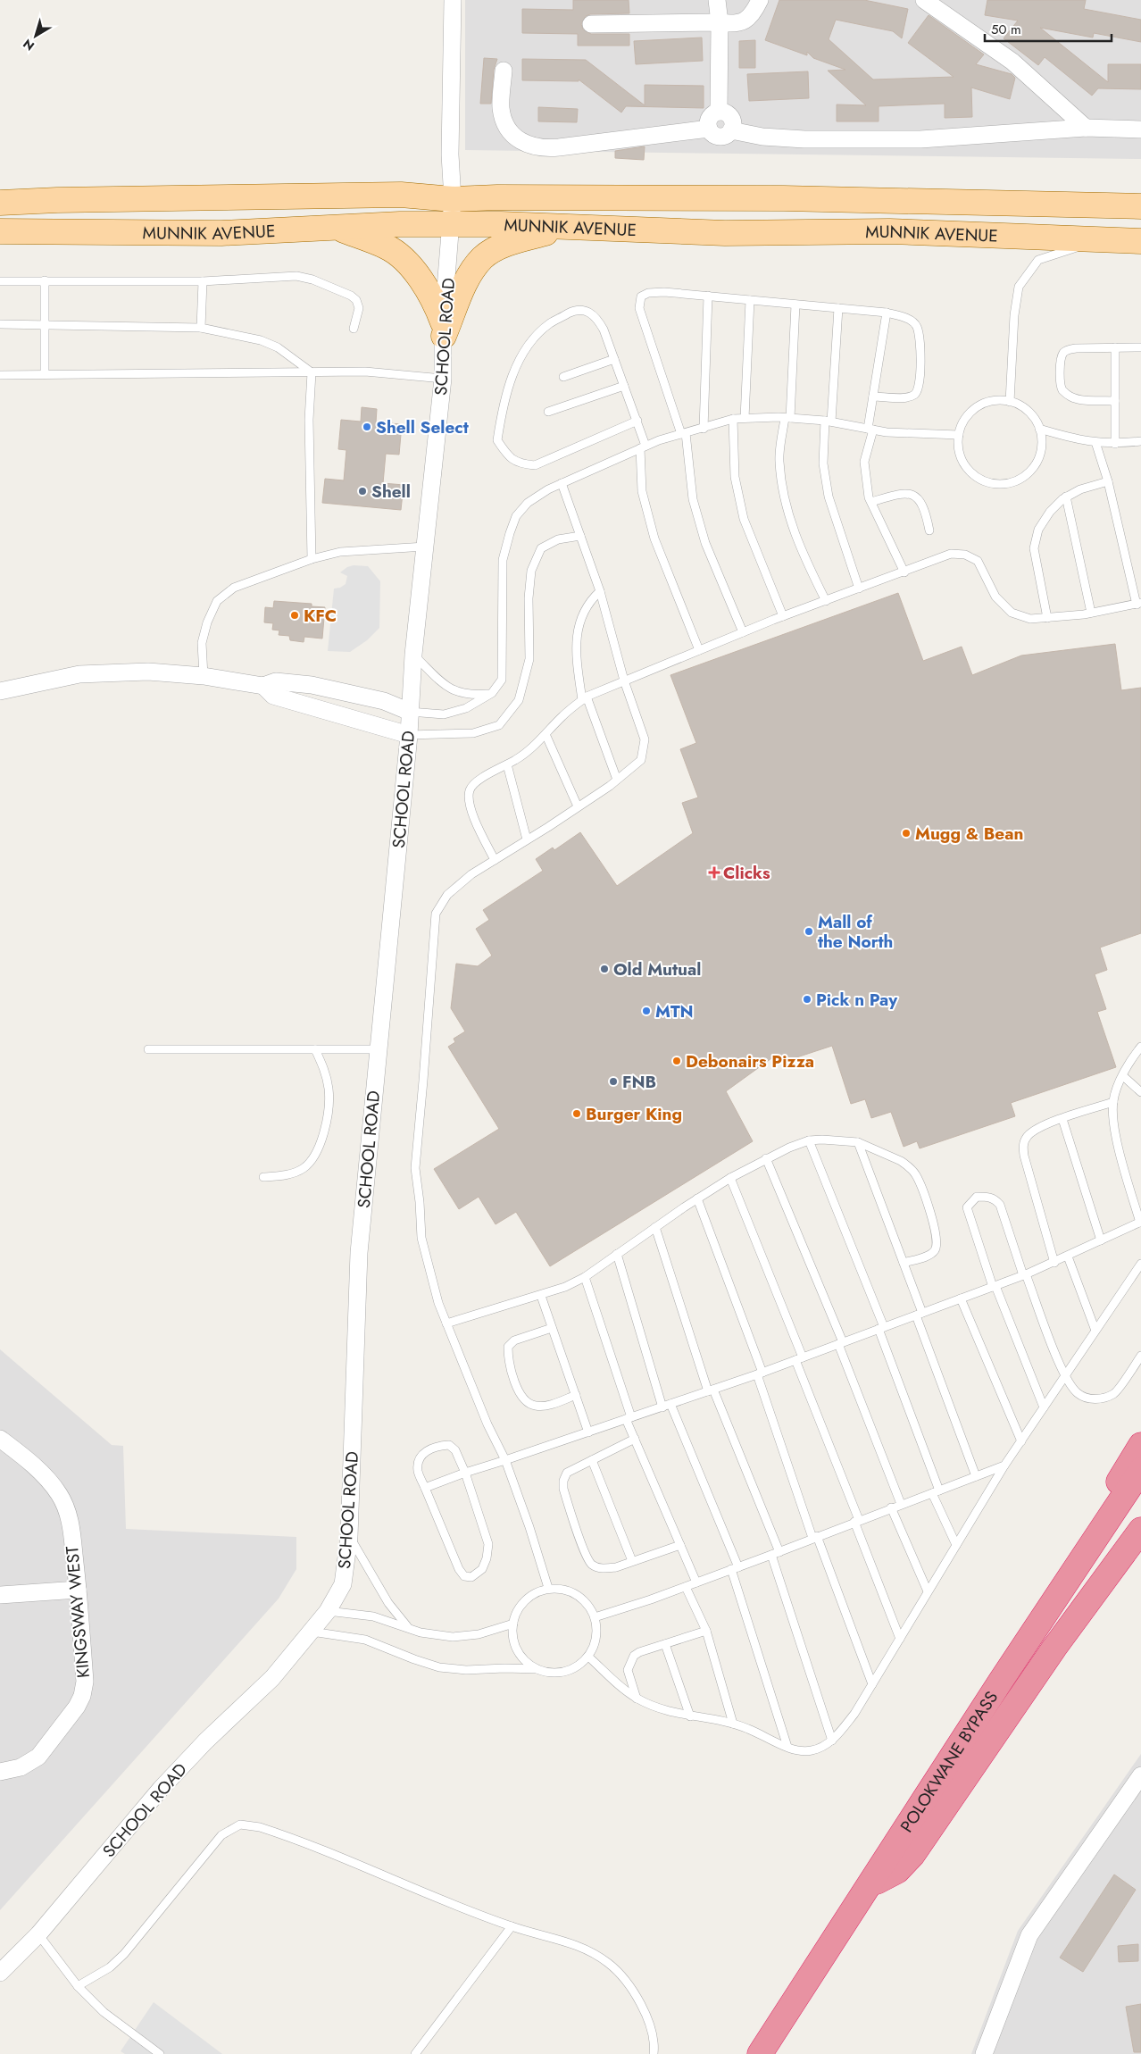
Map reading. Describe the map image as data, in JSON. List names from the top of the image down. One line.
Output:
{"streets":{"highway":["POLOKWANE BYPASS"],"main road":["MUNNIK AVENUE"],"street":["SCHOOL ROAD","KINGSWAY WEST"]},"crossings":[["MUNNIK AVENUE","SCHOOL ROAD"]],"places":{"other":["Shell Select","Shell","KFC","Mugg & Bean","Mall of the North","Old Mutual","Pick n Pay","MTN","Debonairs Pizza","FNB","Burger King"],"health":["Clicks"]},"scale_bar":"50 m","north":"bottom left"}
